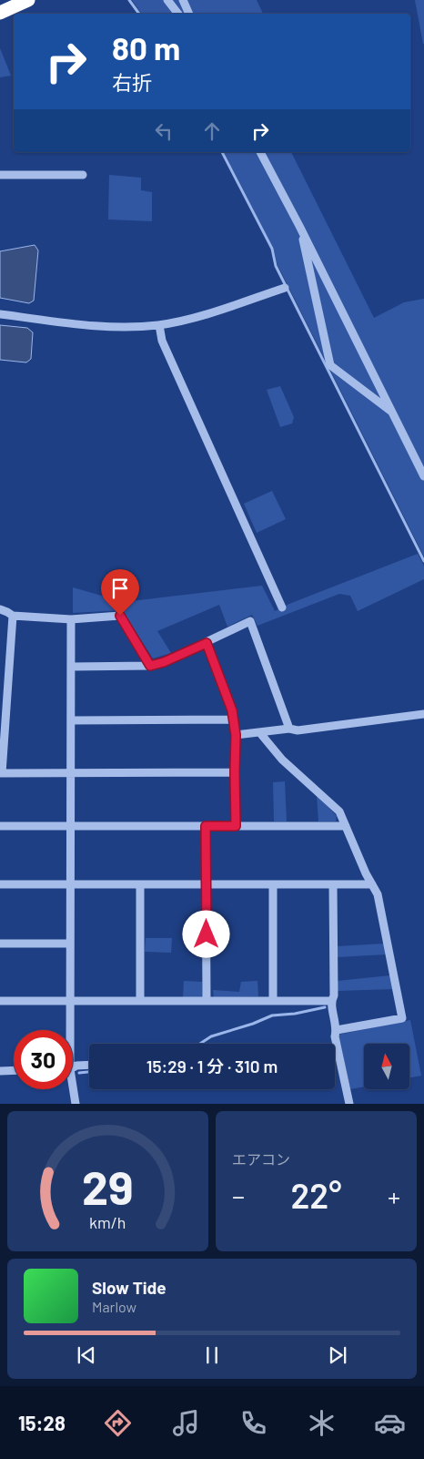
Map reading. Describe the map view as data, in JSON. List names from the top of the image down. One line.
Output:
{"north":"top","page":{"turn":["80 m","右折"],"limit":"30","trip":"15:29 · 1 分 · 310 m","tile":"エアコン","heat":["−","22°","+"],"song":["Slow Tide","Marlow"],"tabs":"15:28","gauge":["29","km/h"]}}
